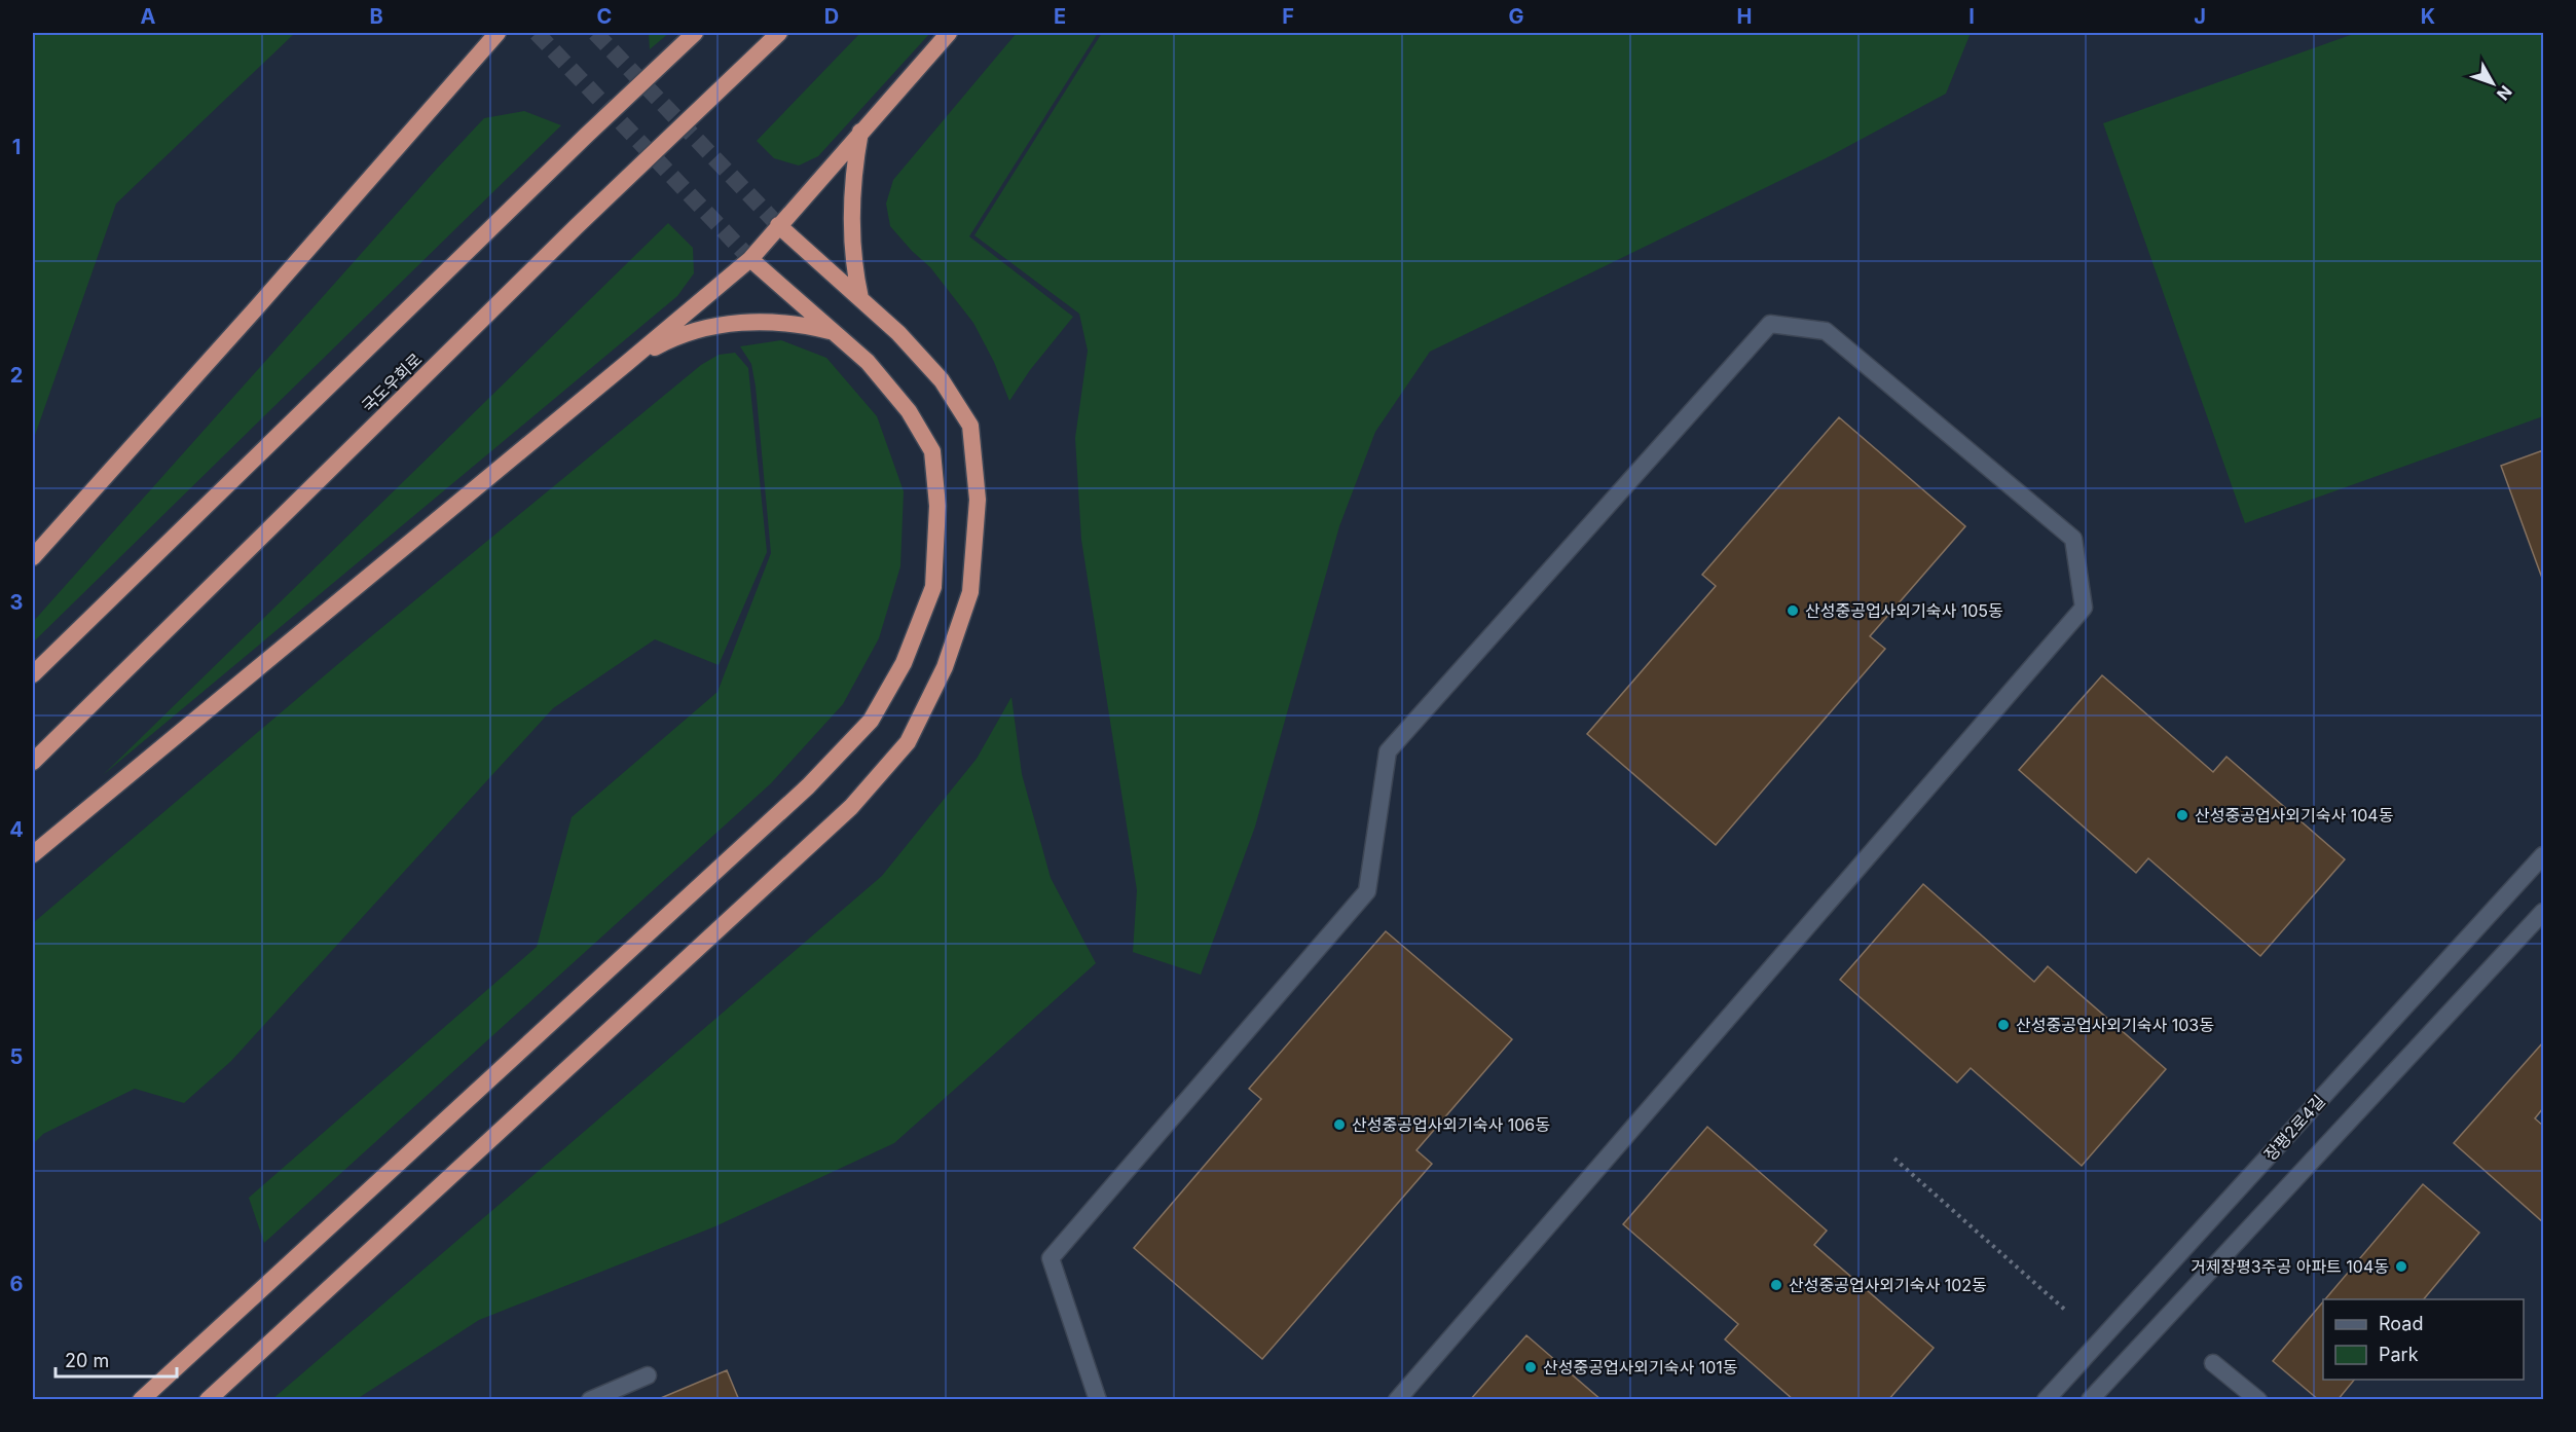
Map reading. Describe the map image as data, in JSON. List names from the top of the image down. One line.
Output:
{"streets":{"highway":["국도우회로"],"street":["장평2로4길"]},"places":["산성중공업사외기숙사 105동","산성중공업사외기숙사 104동","산성중공업사외기숙사 103동","산성중공업사외기숙사 106동","거제장평3주공 아파트 104동","산성중공업사외기숙사 102동","산성중공업사외기숙사 101동"],"legend":["Road","Park"],"scale_bar":"20 m","north":"bottom right","grid":{"columns":["A","B","C","D","E","F","G","H","I","J","K"],"rows":["1","2","3","4","5","6"]}}
